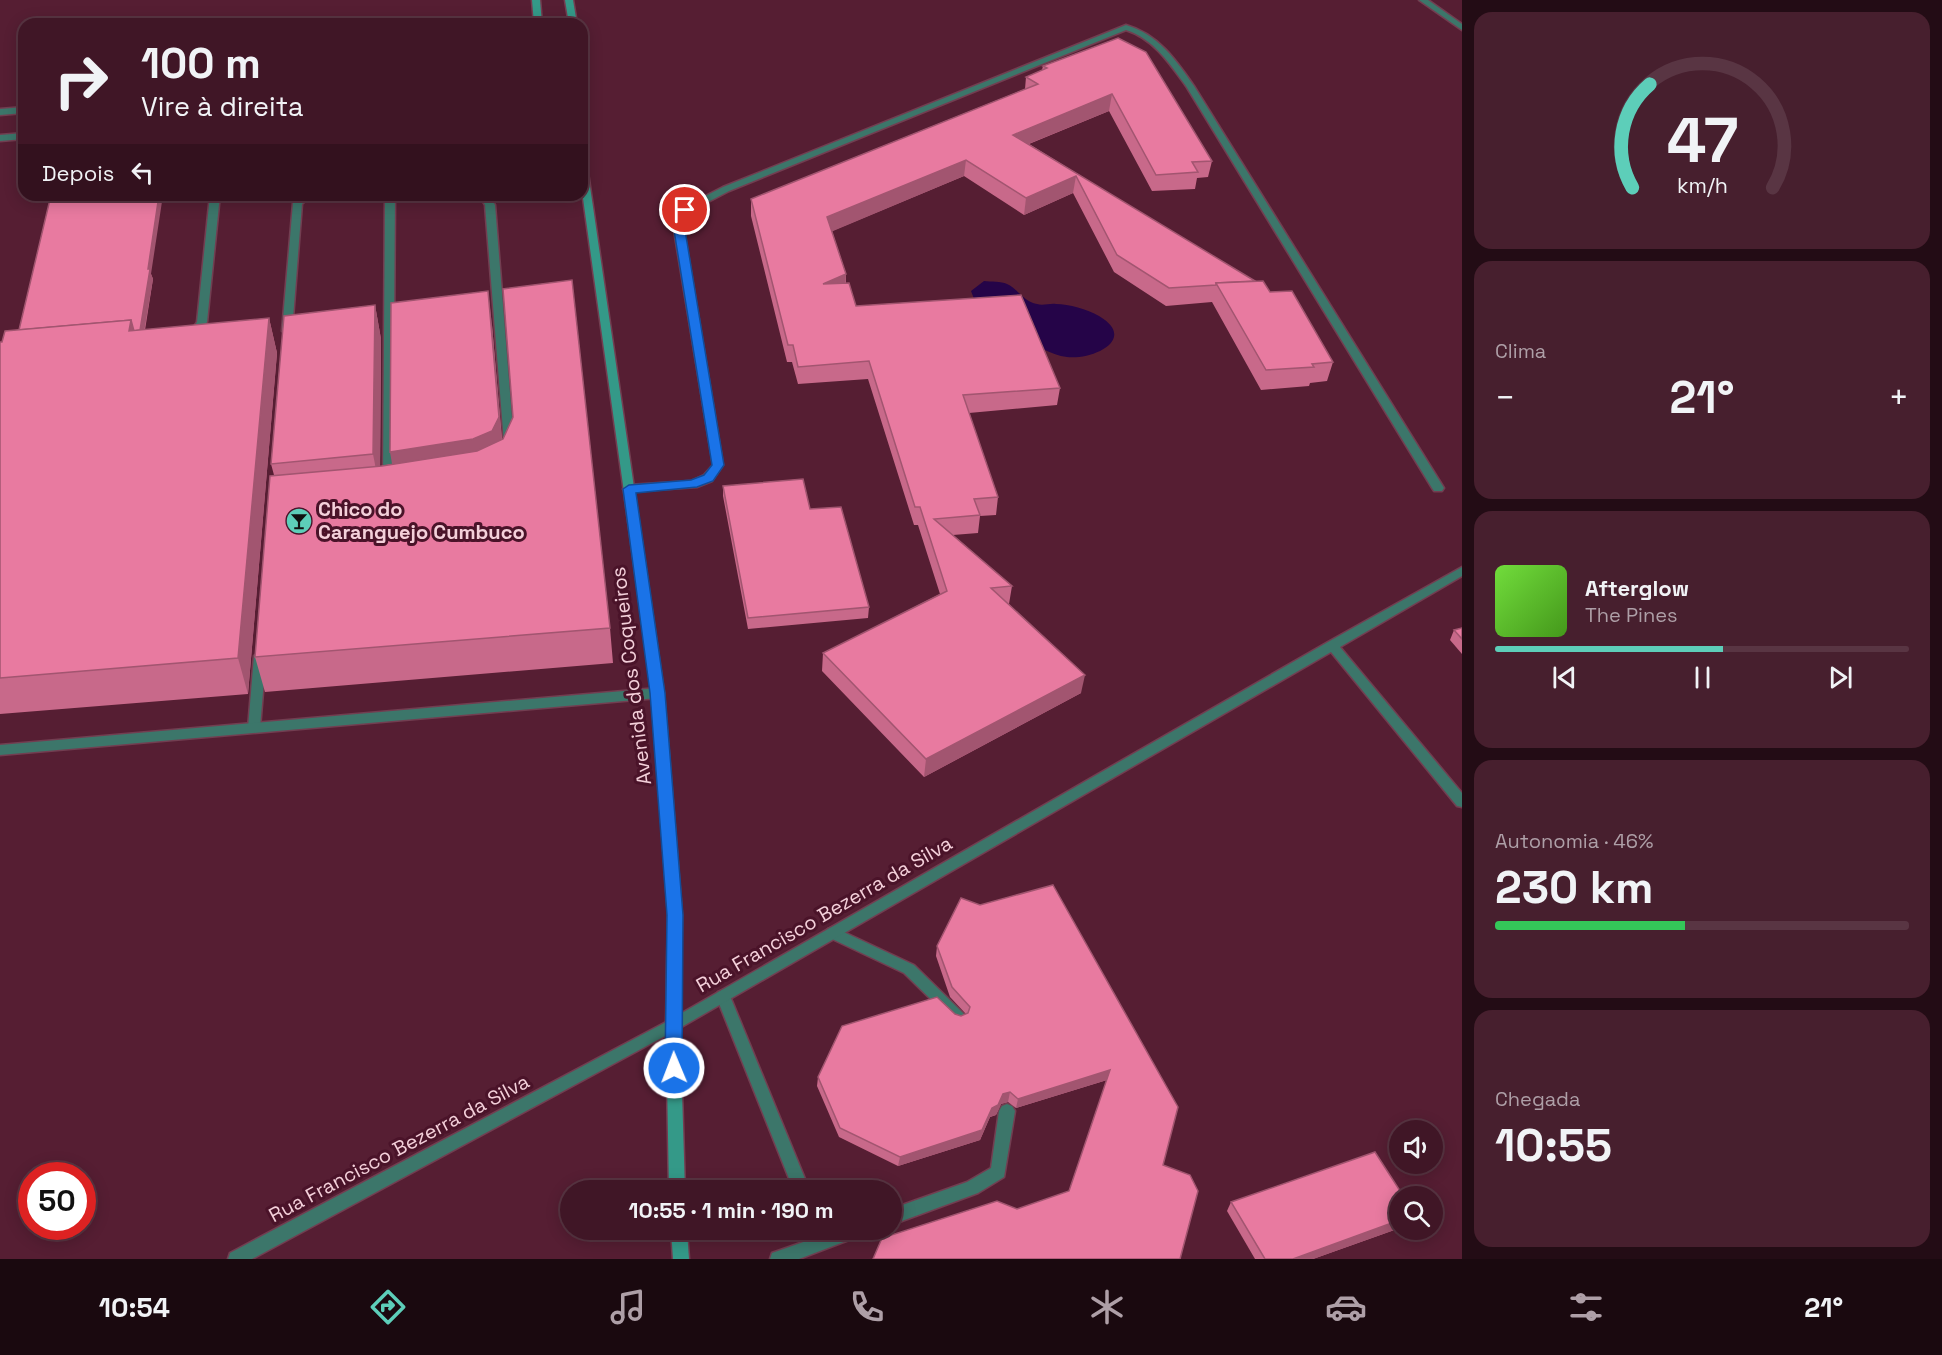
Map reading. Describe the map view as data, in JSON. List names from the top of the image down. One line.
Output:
{"streets":{"main road":["Avenida dos Coqueiros"],"street":["Rua Francisco Bezerra da Silva"]},"crossings":[["Avenida dos Coqueiros","Rua Francisco Bezerra da Silva"]],"places":{"bar":["Chico do Caranguejo Cumbuco"]},"page":{"turn":["100 m","Vire à direita"],"then":"Depois","tile":["Clima",["Autonomia · 46%","230 km"],["Chegada","10:55"]],"heat":["−","21°","+"],"song":["Afterglow","The Pines"],"limit":"50","trip":"10:55 · 1 min · 190 m","tabs":["10:54","21°"],"gauge":["47","km/h"]}}
